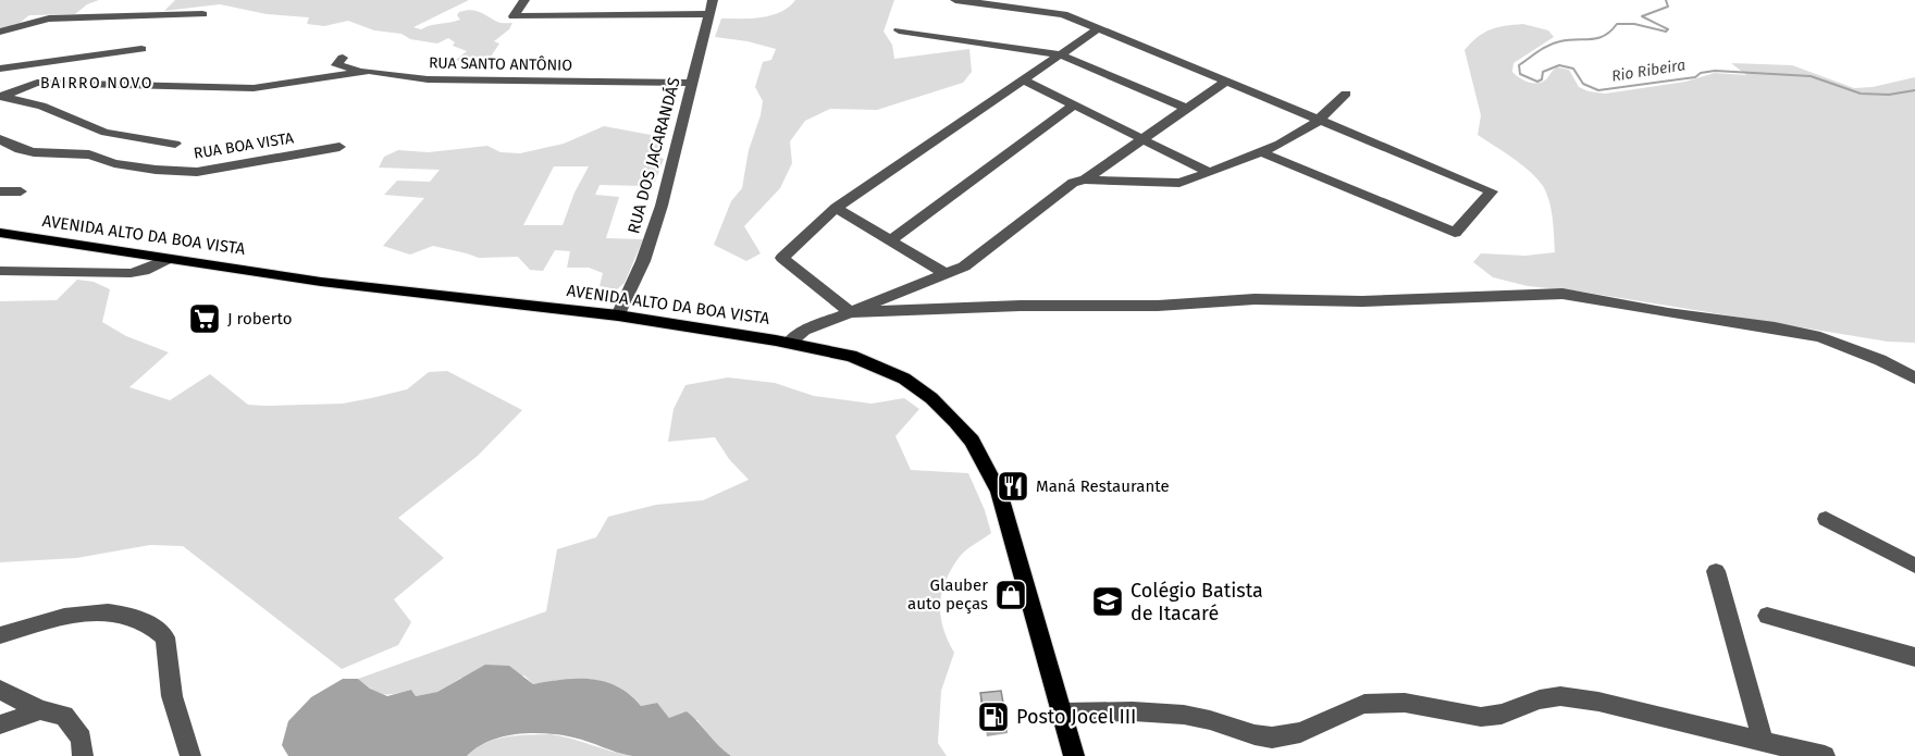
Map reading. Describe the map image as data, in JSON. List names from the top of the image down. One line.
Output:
{"streets":{"main road":["AVENIDA ALTO DA BOA VISTA"],"street":["RUA SANTO ANTÔNIO","RUA BOA VISTA","RUA DOS JACARANDÁS"]},"crossings":[["RUA SANTO ANTÔNIO","RUA DOS JACARANDÁS"],["RUA DOS JACARANDÁS","AVENIDA ALTO DA BOA VISTA"]],"districts":["BAIRRO NOVO"],"water":["Rio Ribeira"],"places":{"supermarket":["J roberto"],"restaurant":["Maná Restaurante"],"shop":["Glauber auto peças"],"school or university":["Colégio Batista de Itacaré"],"fuel station":["Posto Jocel III"]}}
